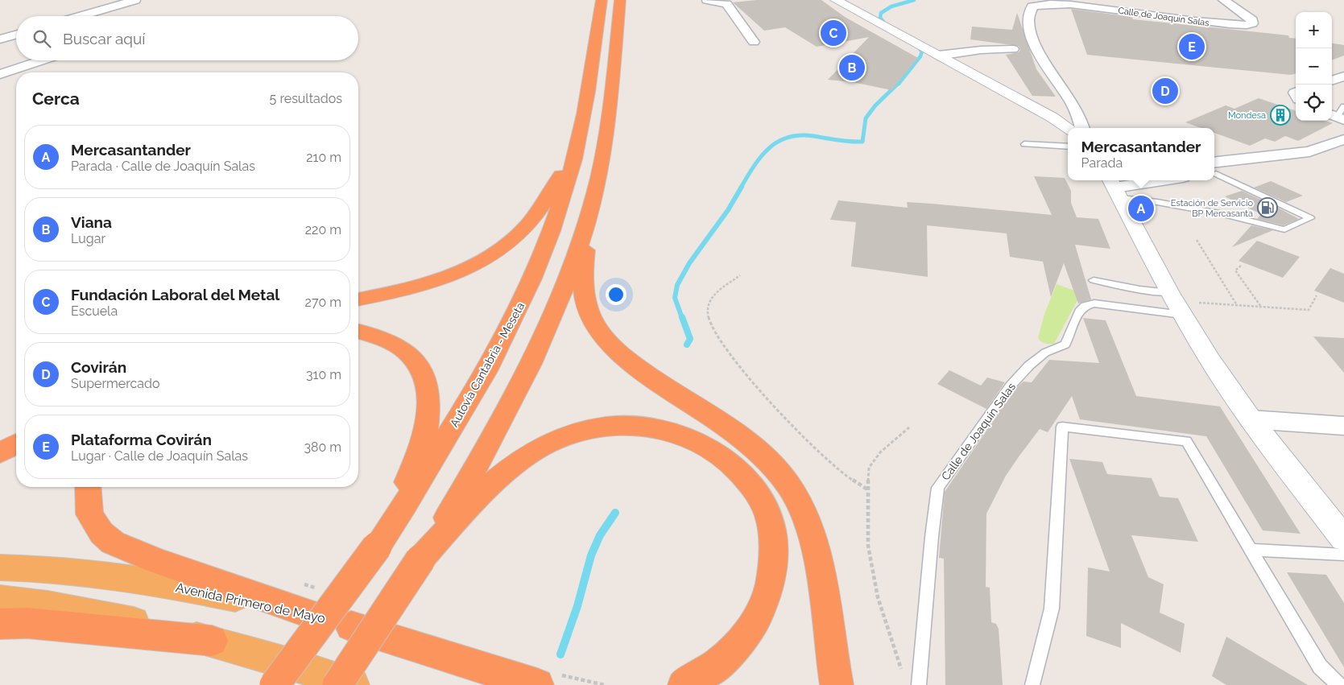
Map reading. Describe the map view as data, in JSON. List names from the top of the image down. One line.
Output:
{"streets":{"highway":["Autovía Cantabria - Meseta","Avenida Primero de Mayo"],"street":["Calle de Joaquín Salas"]},"places":{"building":["Mondesa"],"fuel station":["Estación de Servicio BP Mercasanta"]},"page":{"map_buttons":["+","−"],"search":"Buscar aquí","pins":["C","E","B","D","A"],"heading":["Cerca","5 resultados"],"list":[{"mark":"A","name":"Mercasantander","note":"Parada · Calle de Joaquín Salas","value":"210 m"},{"mark":"B","name":"Viana","note":"Lugar","value":"220 m"},{"mark":"C","name":"Fundación Laboral del Metal","note":"Escuela","value":"270 m"},{"mark":"D","name":"Covirán","note":"Supermercado","value":"310 m"},{"mark":"E","name":"Plataforma Covirán","note":"Lugar · Calle de Joaquín Salas","value":"380 m"}],"popup":["Mercasantander","Parada"]}}
